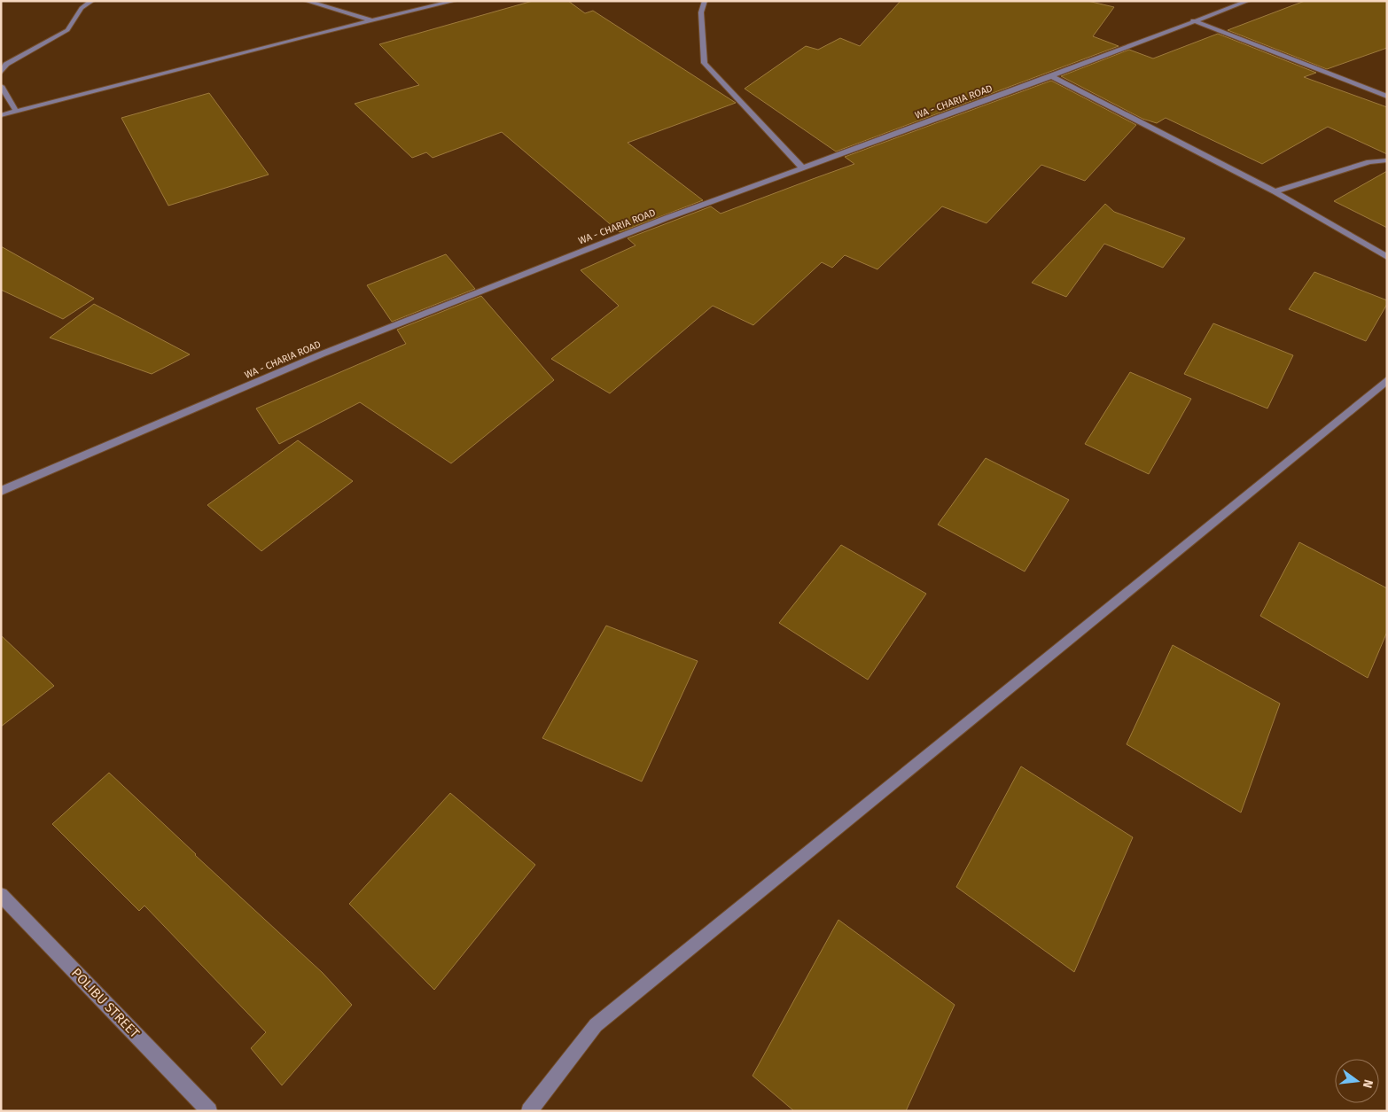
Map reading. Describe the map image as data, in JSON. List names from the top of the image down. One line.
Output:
{"streets":{"street":["WA - CHARIA ROAD","POLIBU STREET"]},"north":"right"}
